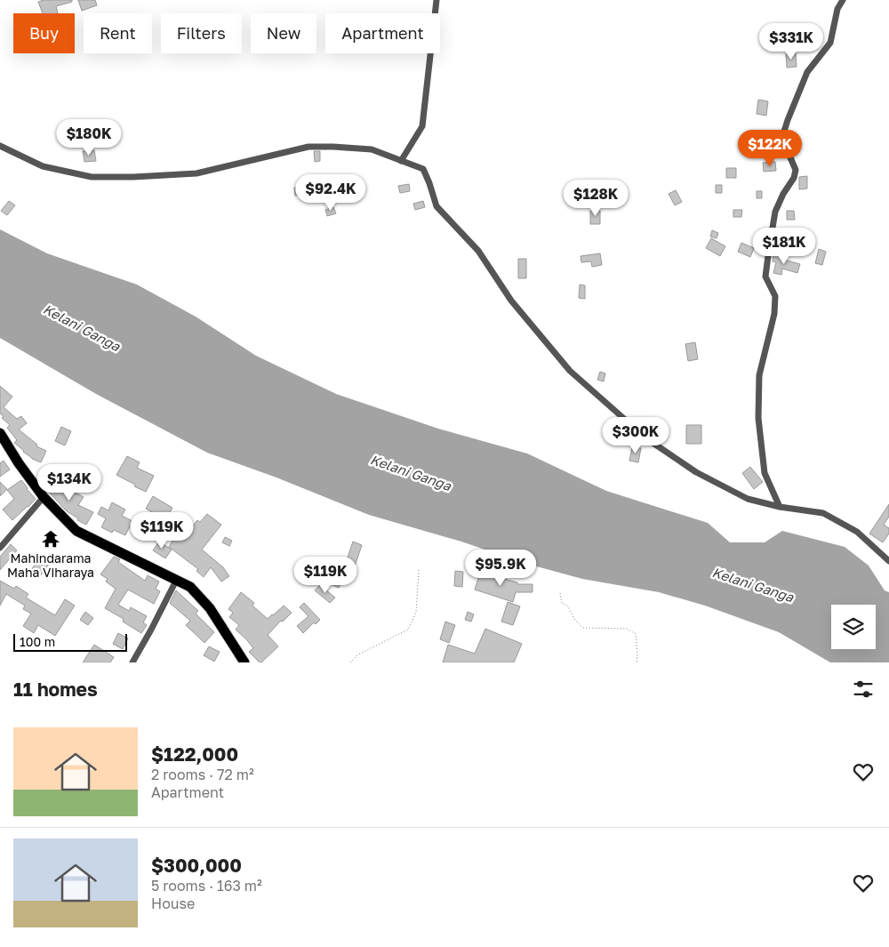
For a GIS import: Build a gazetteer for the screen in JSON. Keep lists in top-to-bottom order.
{
  "water": ["Kelani Ganga"],
  "places": {
    "temple": ["Mahindarama Maha Viharaya"]
  },
  "scale_bar": "100 m",
  "page": {
    "chip": [
      "Buy",
      "Rent",
      "Filters",
      "New",
      "Apartment"
    ],
    "price": [
      "$331K",
      "$180K",
      "$122K",
      "$92.4K",
      "$128K",
      "$181K",
      "$300K",
      "$134K",
      "$119K",
      "$95.9K",
      "$119K"
    ],
    "scale": "100 m",
    "heading": "11 homes",
    "list": [
      {
        "name": "$122,000",
        "note": "2 rooms · 72 m² · Apartment"
      },
      {
        "name": "$300,000",
        "note": "5 rooms · 163 m² · House"
      }
    ]
  }
}
